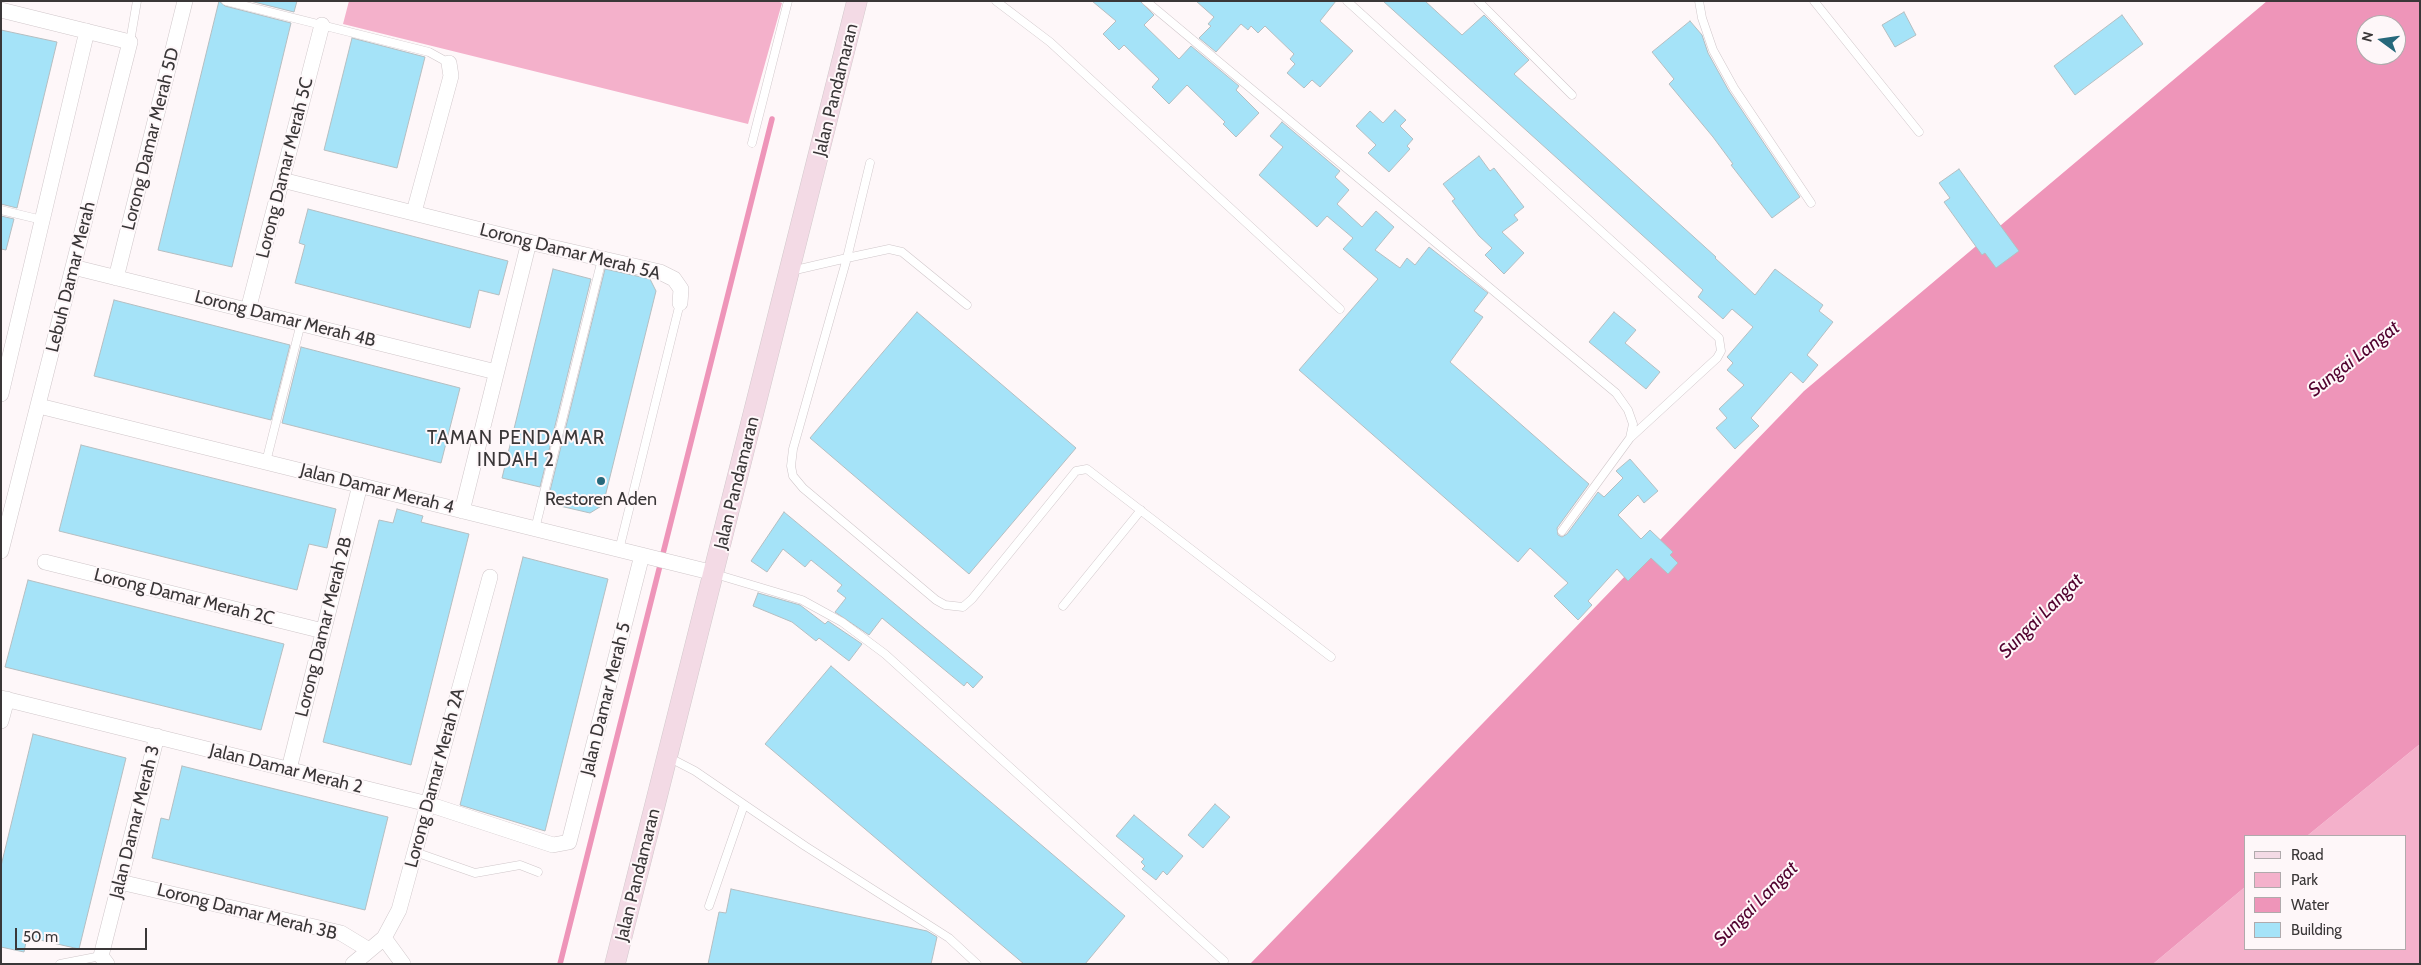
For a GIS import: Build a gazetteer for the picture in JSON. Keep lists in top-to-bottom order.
{
  "streets": {
    "main road": ["Jalan Pandamaran"],
    "street": [
      "Lorong Damar Merah 5D",
      "Lorong Damar Merah 5C",
      "Lorong Damar Merah 5A",
      "Lebuh Damar Merah",
      "Lorong Damar Merah 4B",
      "Jalan Damar Merah 4",
      "Lorong Damar Merah 2C",
      "Lorong Damar Merah 2B",
      "Jalan Damar Merah 5",
      "Jalan Damar Merah 2",
      "Lorong Damar Merah 2A",
      "Jalan Damar Merah 3",
      "Lorong Damar Merah 3B"
    ]
  },
  "crossings": [
    ["Jalan Pandamaran", "Jalan Damar Merah 4"],
    ["Lorong Damar Merah 5D", "Lorong Damar Merah 4B"],
    ["Lorong Damar Merah 5C", "Lorong Damar Merah 5A"],
    ["Lorong Damar Merah 5C", "Lorong Damar Merah 4B"],
    ["Lorong Damar Merah 5A", "Jalan Damar Merah 4"],
    ["Lebuh Damar Merah", "Lorong Damar Merah 4B"],
    ["Lebuh Damar Merah", "Jalan Damar Merah 4"],
    ["Jalan Damar Merah 4", "Lorong Damar Merah 2B"],
    ["Jalan Damar Merah 4", "Jalan Damar Merah 5"],
    ["Lorong Damar Merah 2C", "Lorong Damar Merah 2B"],
    ["Lorong Damar Merah 2B", "Jalan Damar Merah 2"],
    ["Jalan Damar Merah 5", "Jalan Damar Merah 2"],
    ["Jalan Damar Merah 2", "Lorong Damar Merah 2A"],
    ["Jalan Damar Merah 2", "Jalan Damar Merah 3"],
    ["Lorong Damar Merah 2A", "Lorong Damar Merah 3B"],
    ["Jalan Damar Merah 3", "Lorong Damar Merah 3B"]
  ],
  "districts": ["TAMAN PENDAMAR INDAH 2"],
  "water": ["Sungai Langat"],
  "places": ["Restoren Aden"],
  "legend": [
    "Road",
    "Park",
    "Water",
    "Building"
  ],
  "scale_bar": "50 m",
  "north": "left"
}
